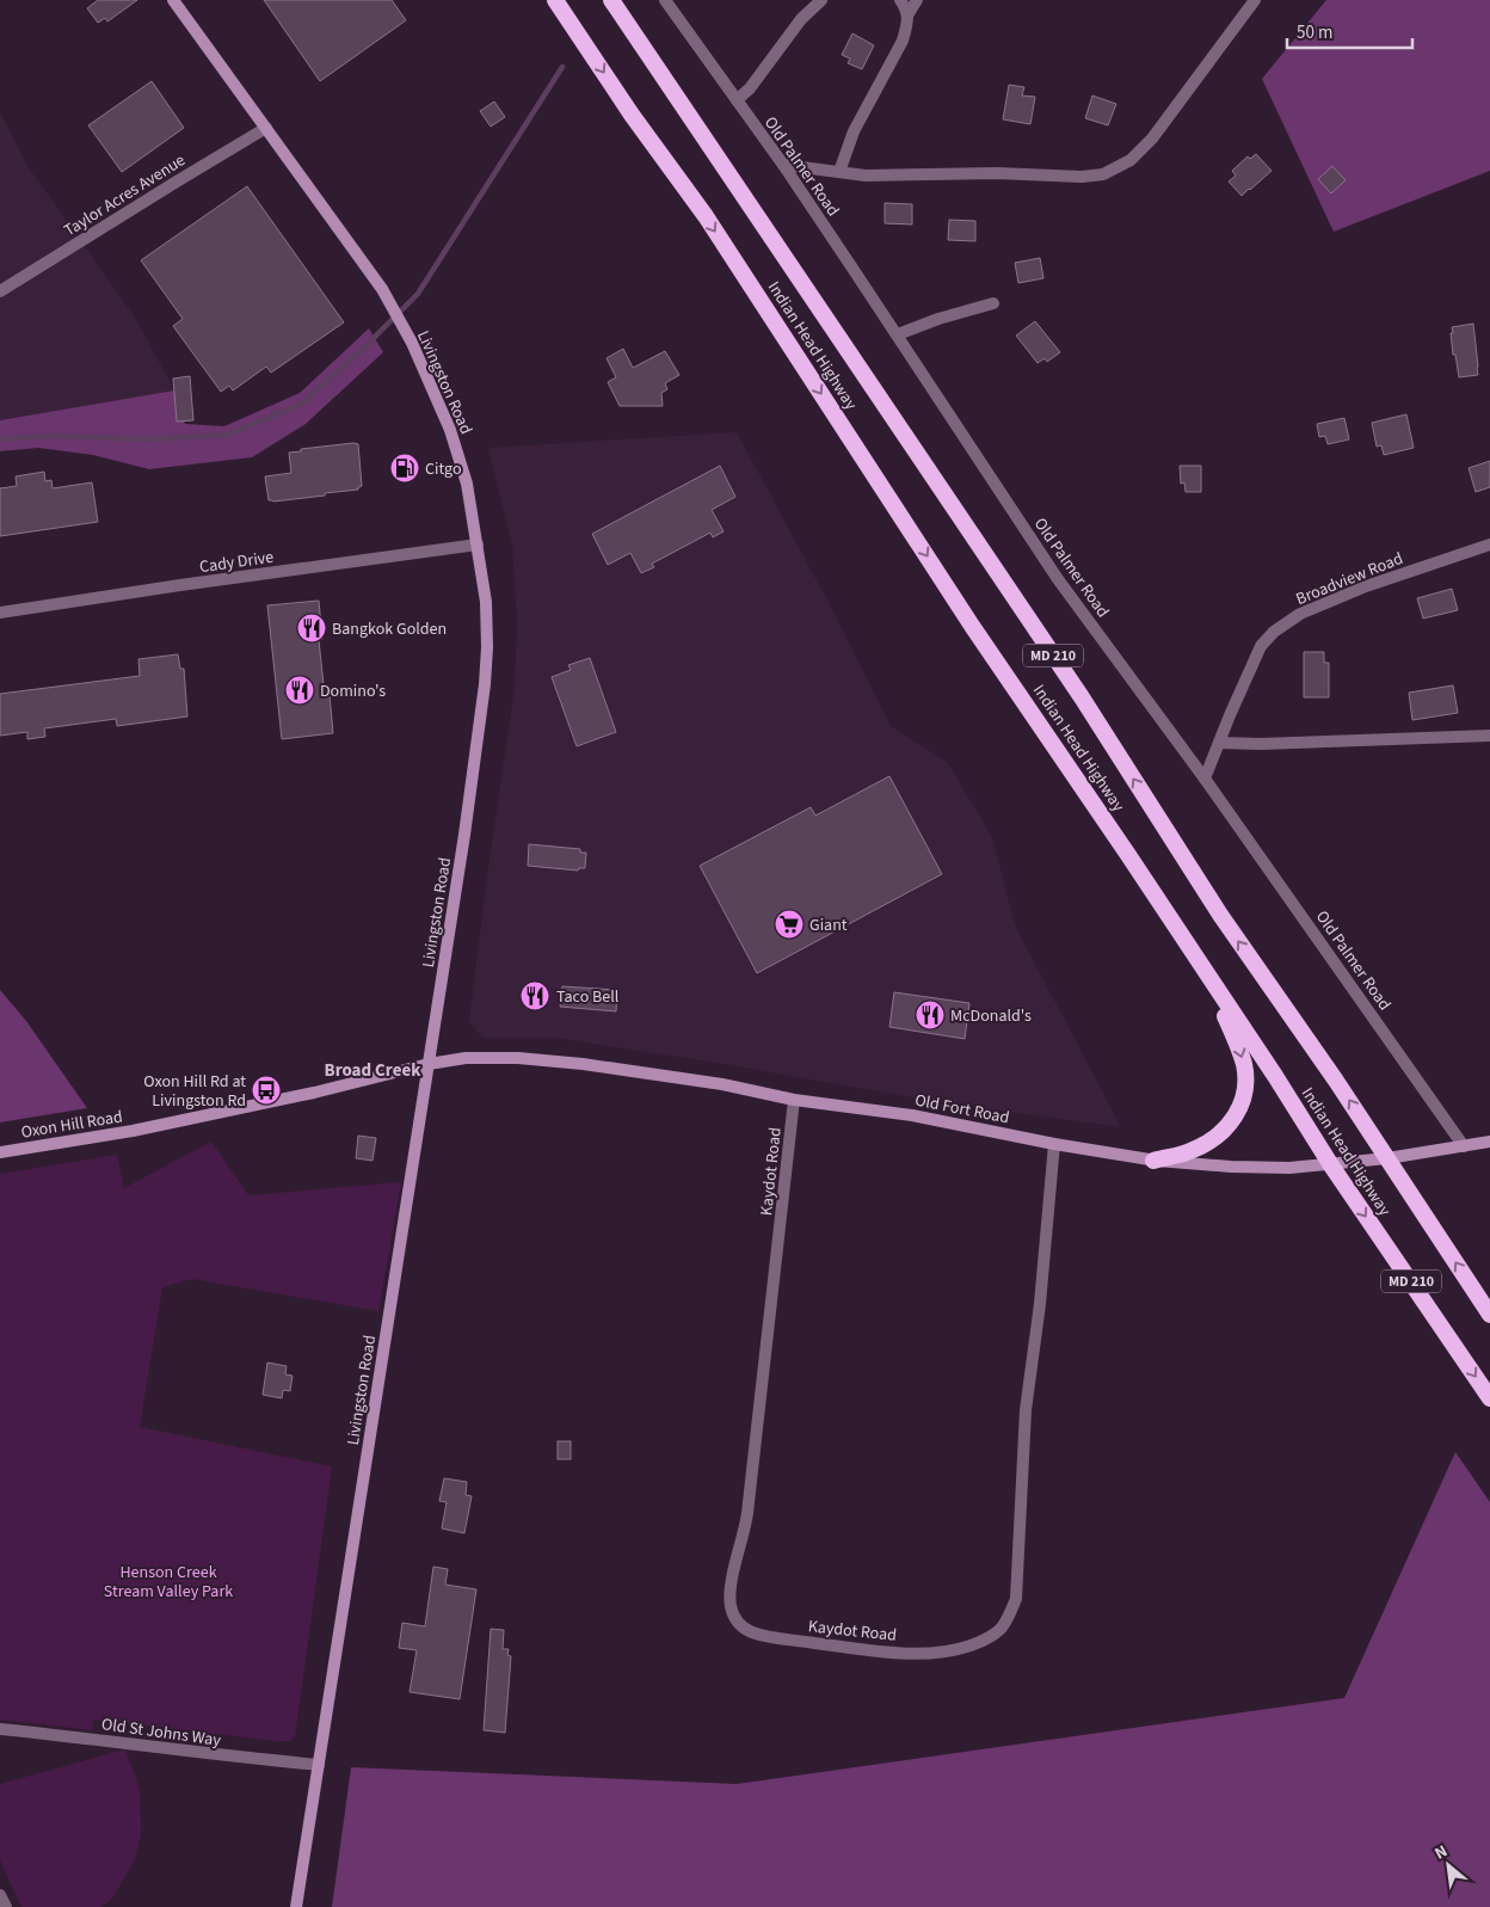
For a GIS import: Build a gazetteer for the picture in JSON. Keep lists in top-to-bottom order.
{
  "streets": {
    "highway": ["Indian Head Highway", "MD 210"],
    "main road": ["Livingston Road", "Old Fort Road", "Oxon Hill Road"],
    "street": [
      "Old Palmer Road",
      "Taylor Acres Avenue",
      "Cady Drive",
      "Broadview Road",
      "Kaydot Road",
      "Old St Johns Way"
    ]
  },
  "crossings": [
    ["Old Palmer Road", "Broadview Road"],
    ["Old Palmer Road", "Old Fort Road"],
    ["Taylor Acres Avenue", "Livingston Road"],
    ["Indian Head Highway", "Old Fort Road"],
    ["Livingston Road", "Cady Drive"],
    ["Livingston Road", "Old Fort Road"],
    ["Livingston Road", "Oxon Hill Road"],
    ["Livingston Road", "Old St Johns Way"],
    ["Old Fort Road", "Oxon Hill Road"],
    ["Old Fort Road", "Kaydot Road"]
  ],
  "districts": ["Broad Creek"],
  "parks": ["Henson Creek Stream Valley Park"],
  "places": {
    "fuel station": ["Citgo"],
    "restaurant": [
      "Bangkok Golden",
      "Domino's",
      "Taco Bell",
      "McDonald's"
    ],
    "supermarket": ["Giant"],
    "bus stop": ["Oxon Hill Rd at Livingston Rd"]
  },
  "scale_bar": "50 m",
  "north": "top left"
}
